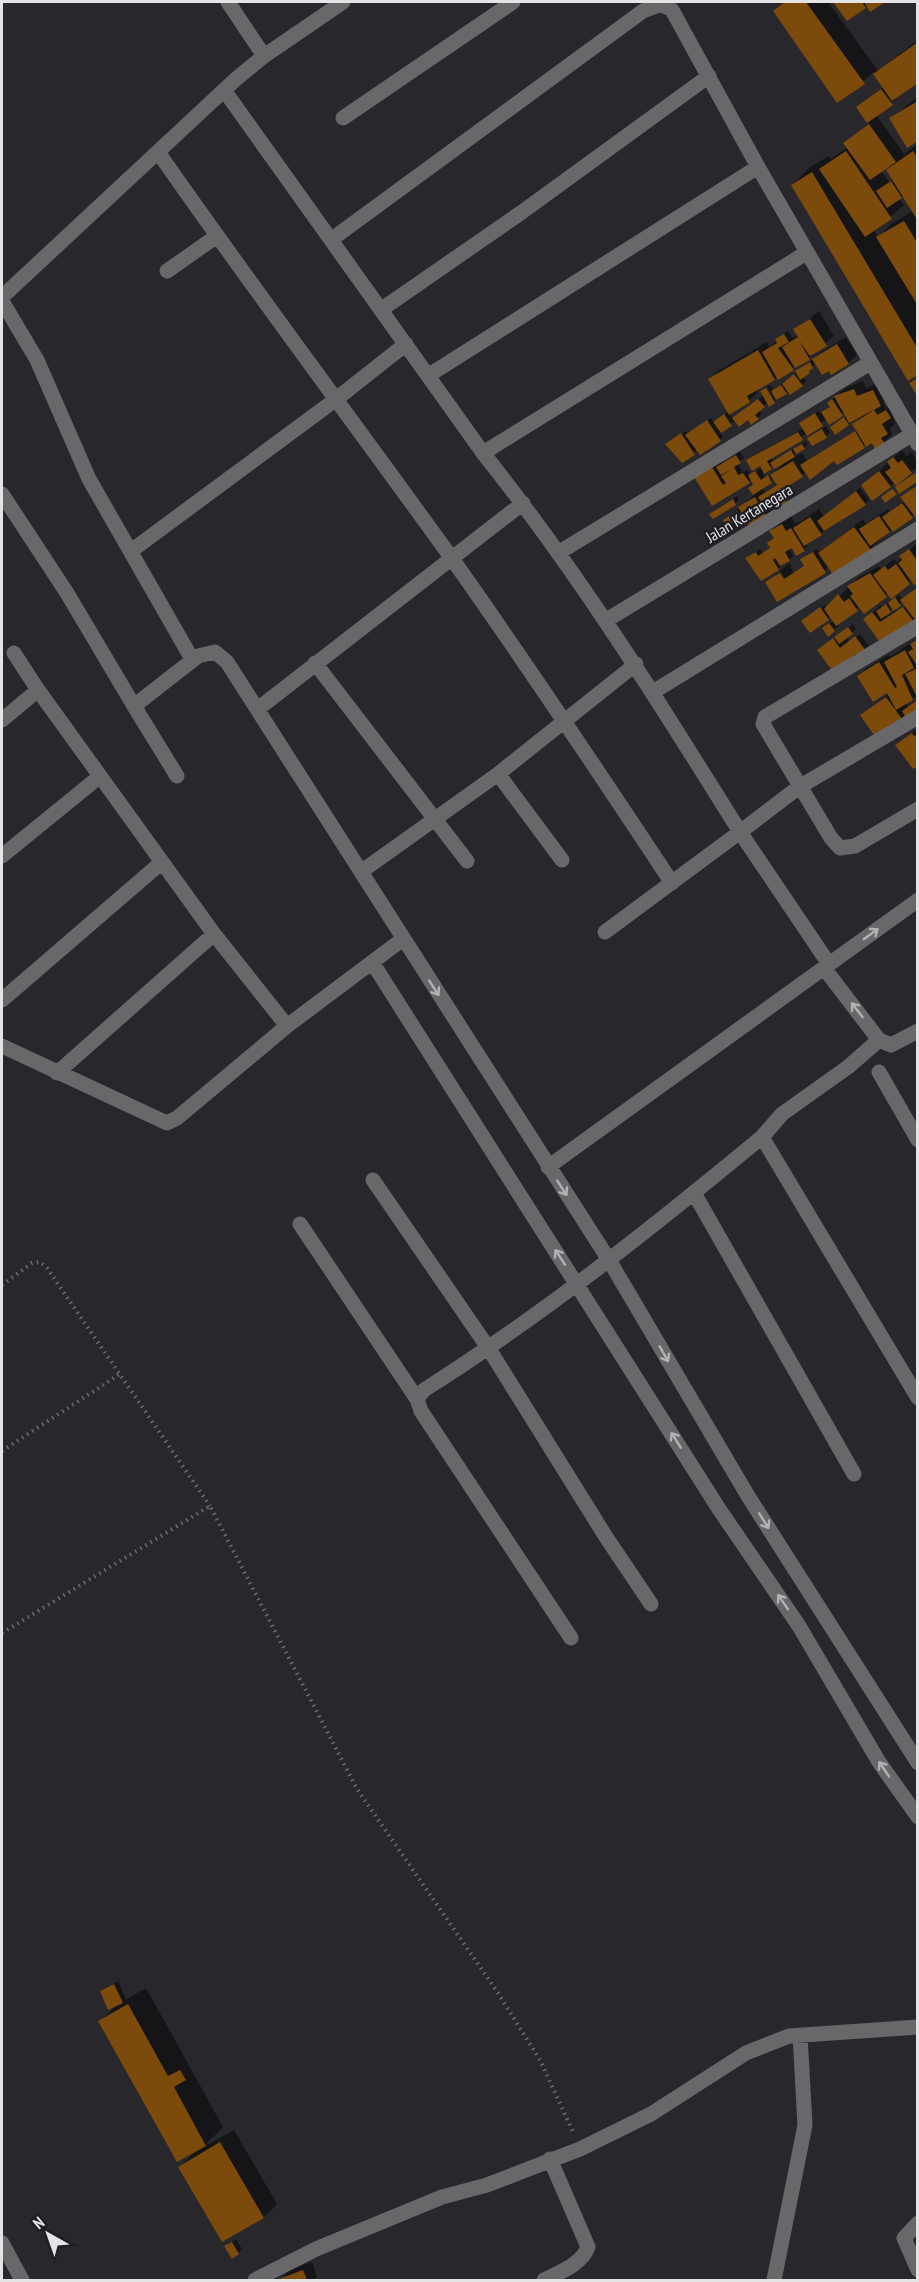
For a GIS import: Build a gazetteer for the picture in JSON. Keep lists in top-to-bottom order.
{
  "streets": {
    "street": ["Jalan Kertanegara"]
  },
  "north": "top left"
}
